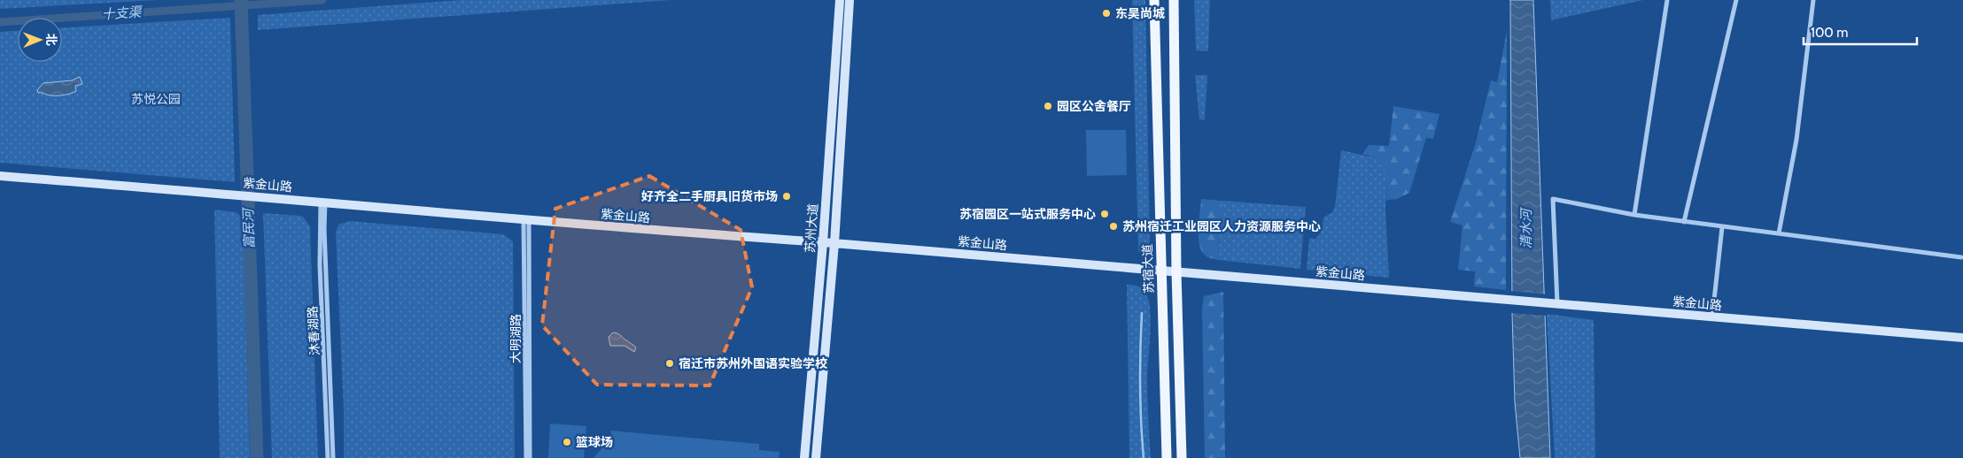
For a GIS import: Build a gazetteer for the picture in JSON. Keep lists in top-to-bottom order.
{
  "streets": {
    "main road": ["苏宿大道"],
    "street": [
      "紫金山路",
      "苏州大道",
      "沐春湖路",
      "大明湖路"
    ]
  },
  "crossings": [
    ["紫金山路", "苏州大道"],
    ["紫金山路", "苏宿大道"],
    ["紫金山路", "沐春湖路"],
    ["紫金山路", "大明湖路"]
  ],
  "water": ["十支渠", "富民河", "清水河"],
  "parks": ["苏悦公园"],
  "places": [
    "东吴尚城",
    "园区公舍餐厅",
    "好齐全二手厨具旧货市场",
    "苏宿园区一站式服务中心",
    "苏州宿迁工业园区人力资源服务中心",
    "宿迁市苏州外国语实验学校",
    "篮球场"
  ],
  "scale_bar": "100 m",
  "north": "right"
}
